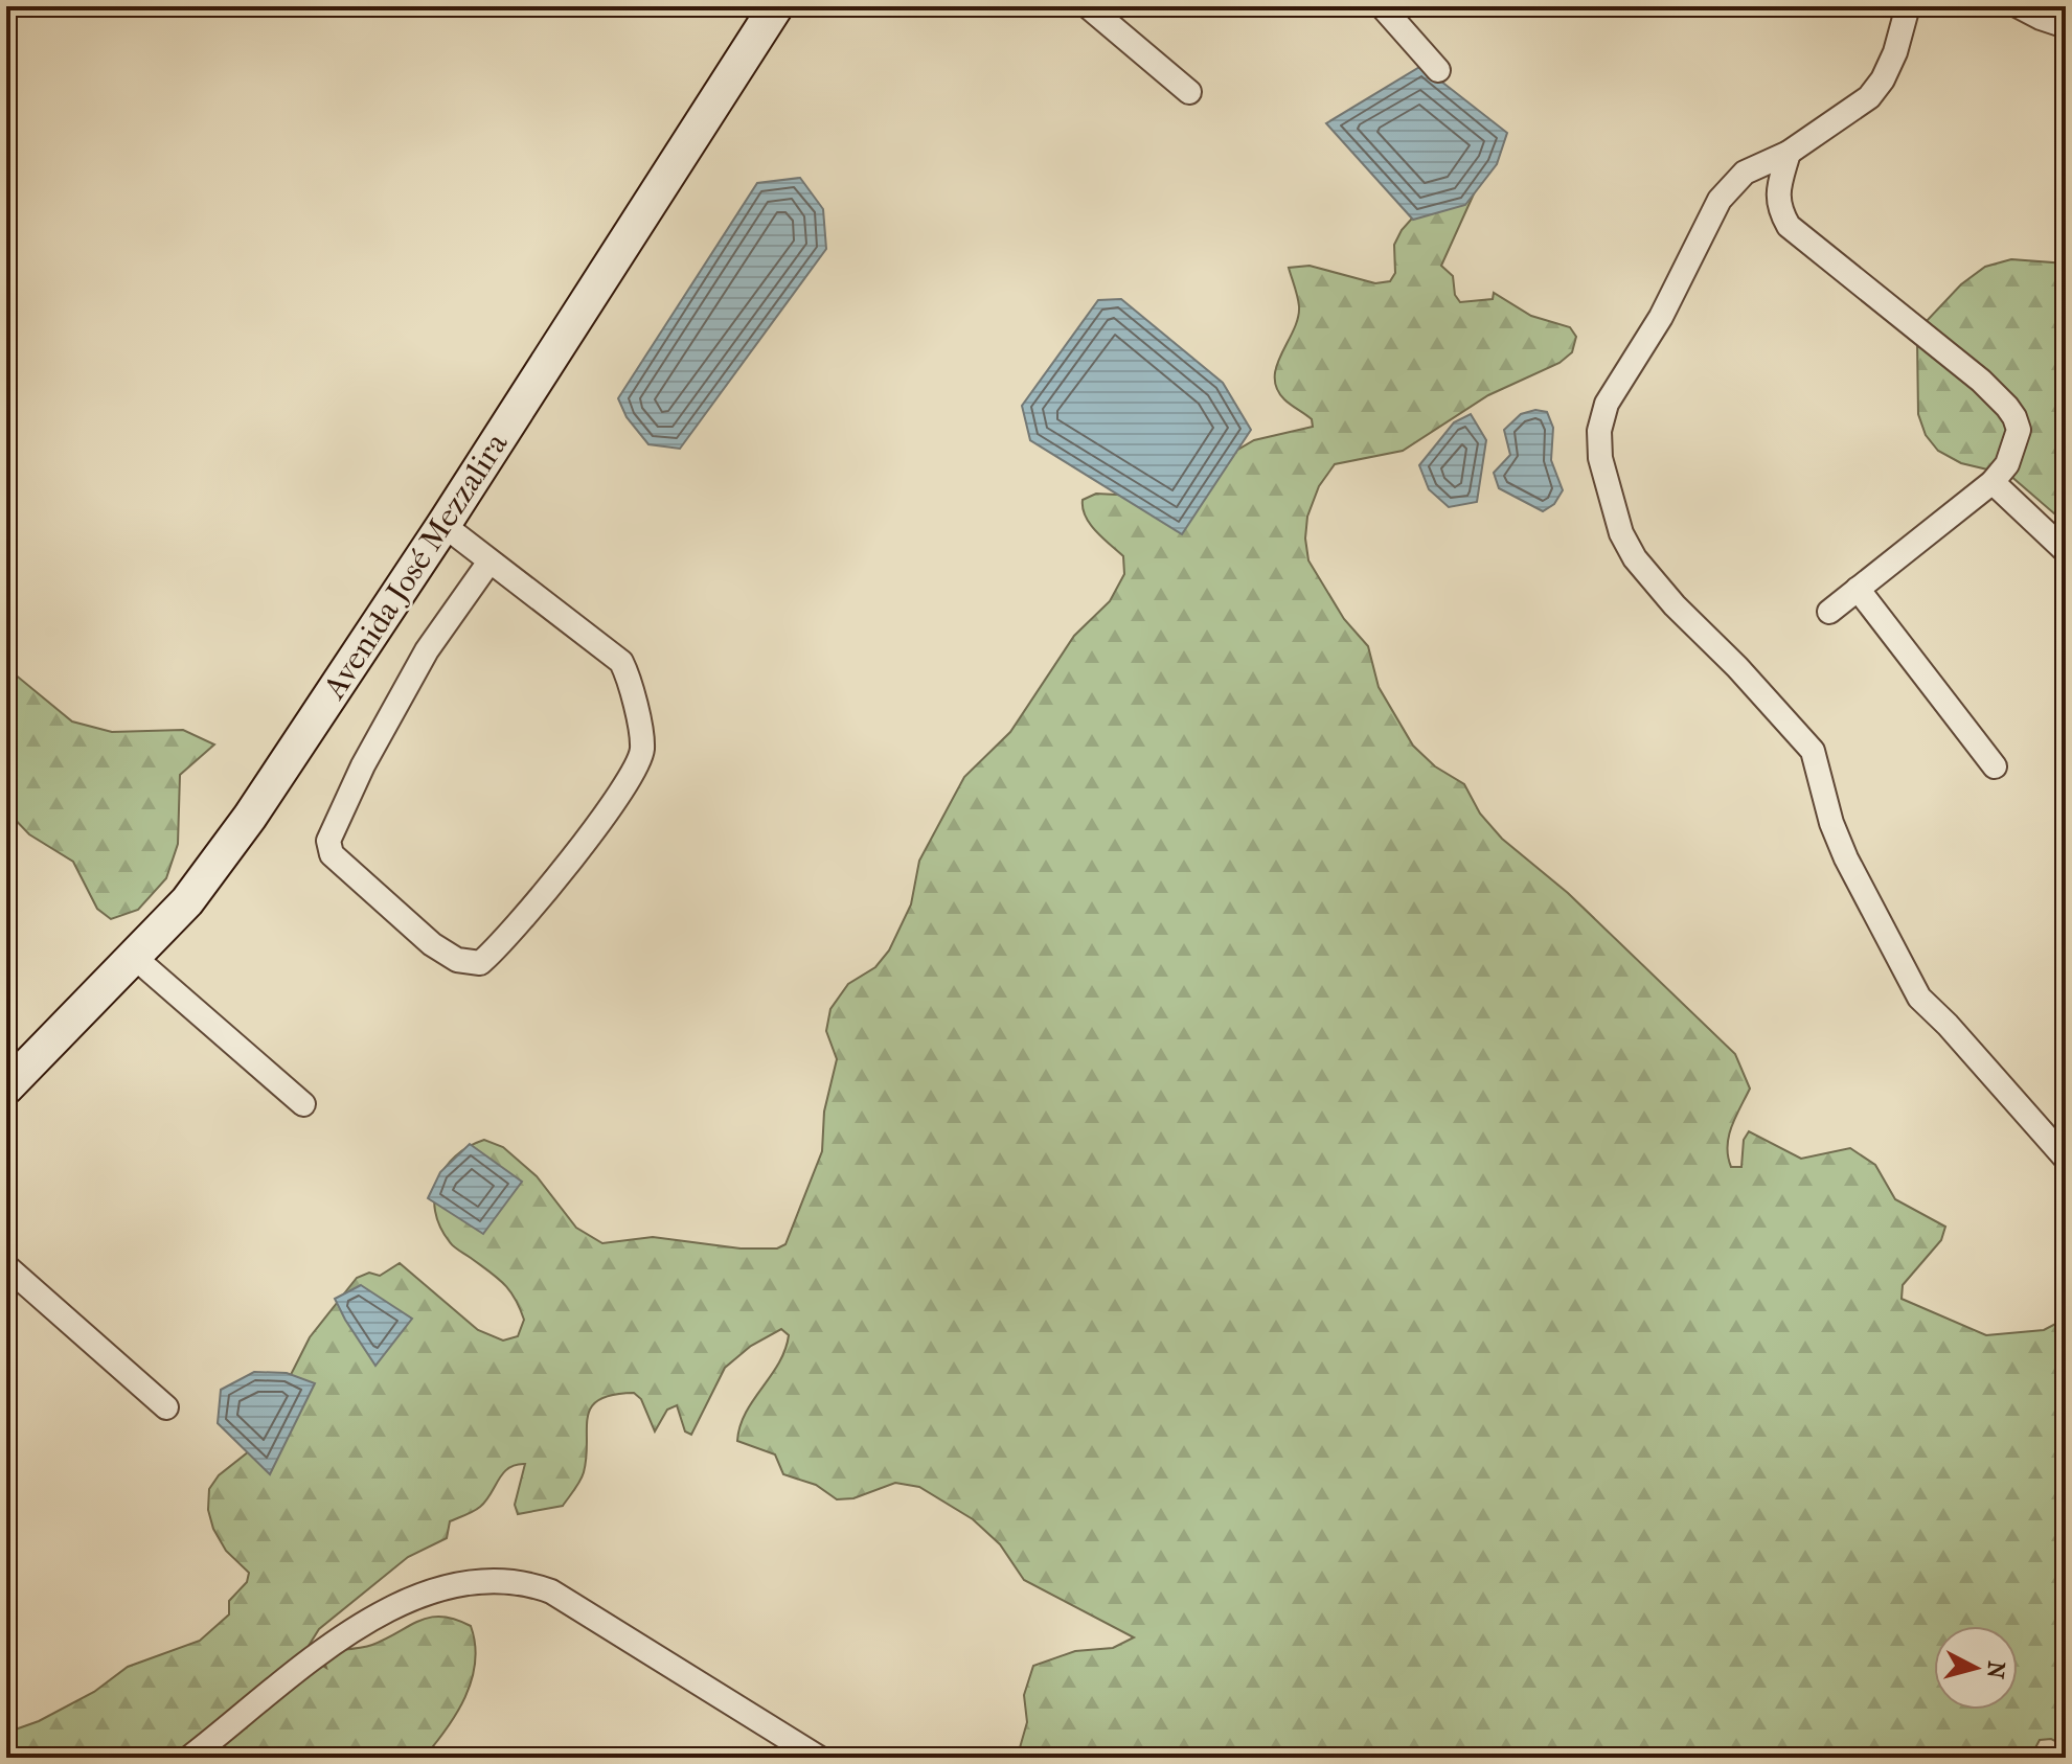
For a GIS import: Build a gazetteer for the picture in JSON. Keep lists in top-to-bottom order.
{
  "streets": {
    "main road": ["Avenida José Mezzalira"]
  },
  "north": "right"
}
